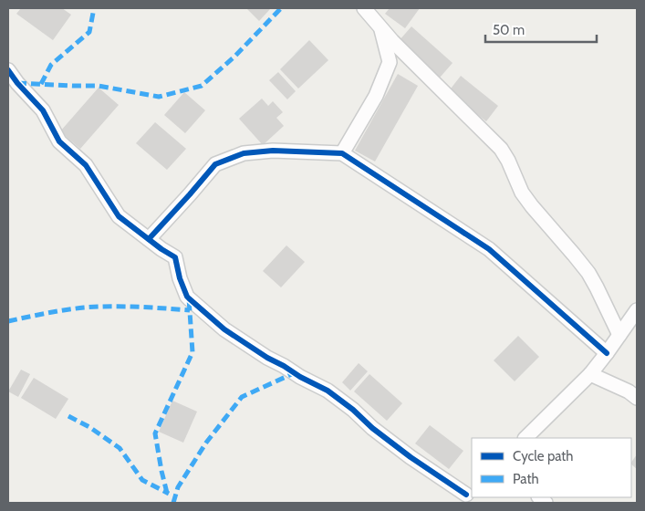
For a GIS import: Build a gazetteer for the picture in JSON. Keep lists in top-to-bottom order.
{
  "legend": ["Cycle path", "Path"],
  "scale_bar": "50 m"
}
